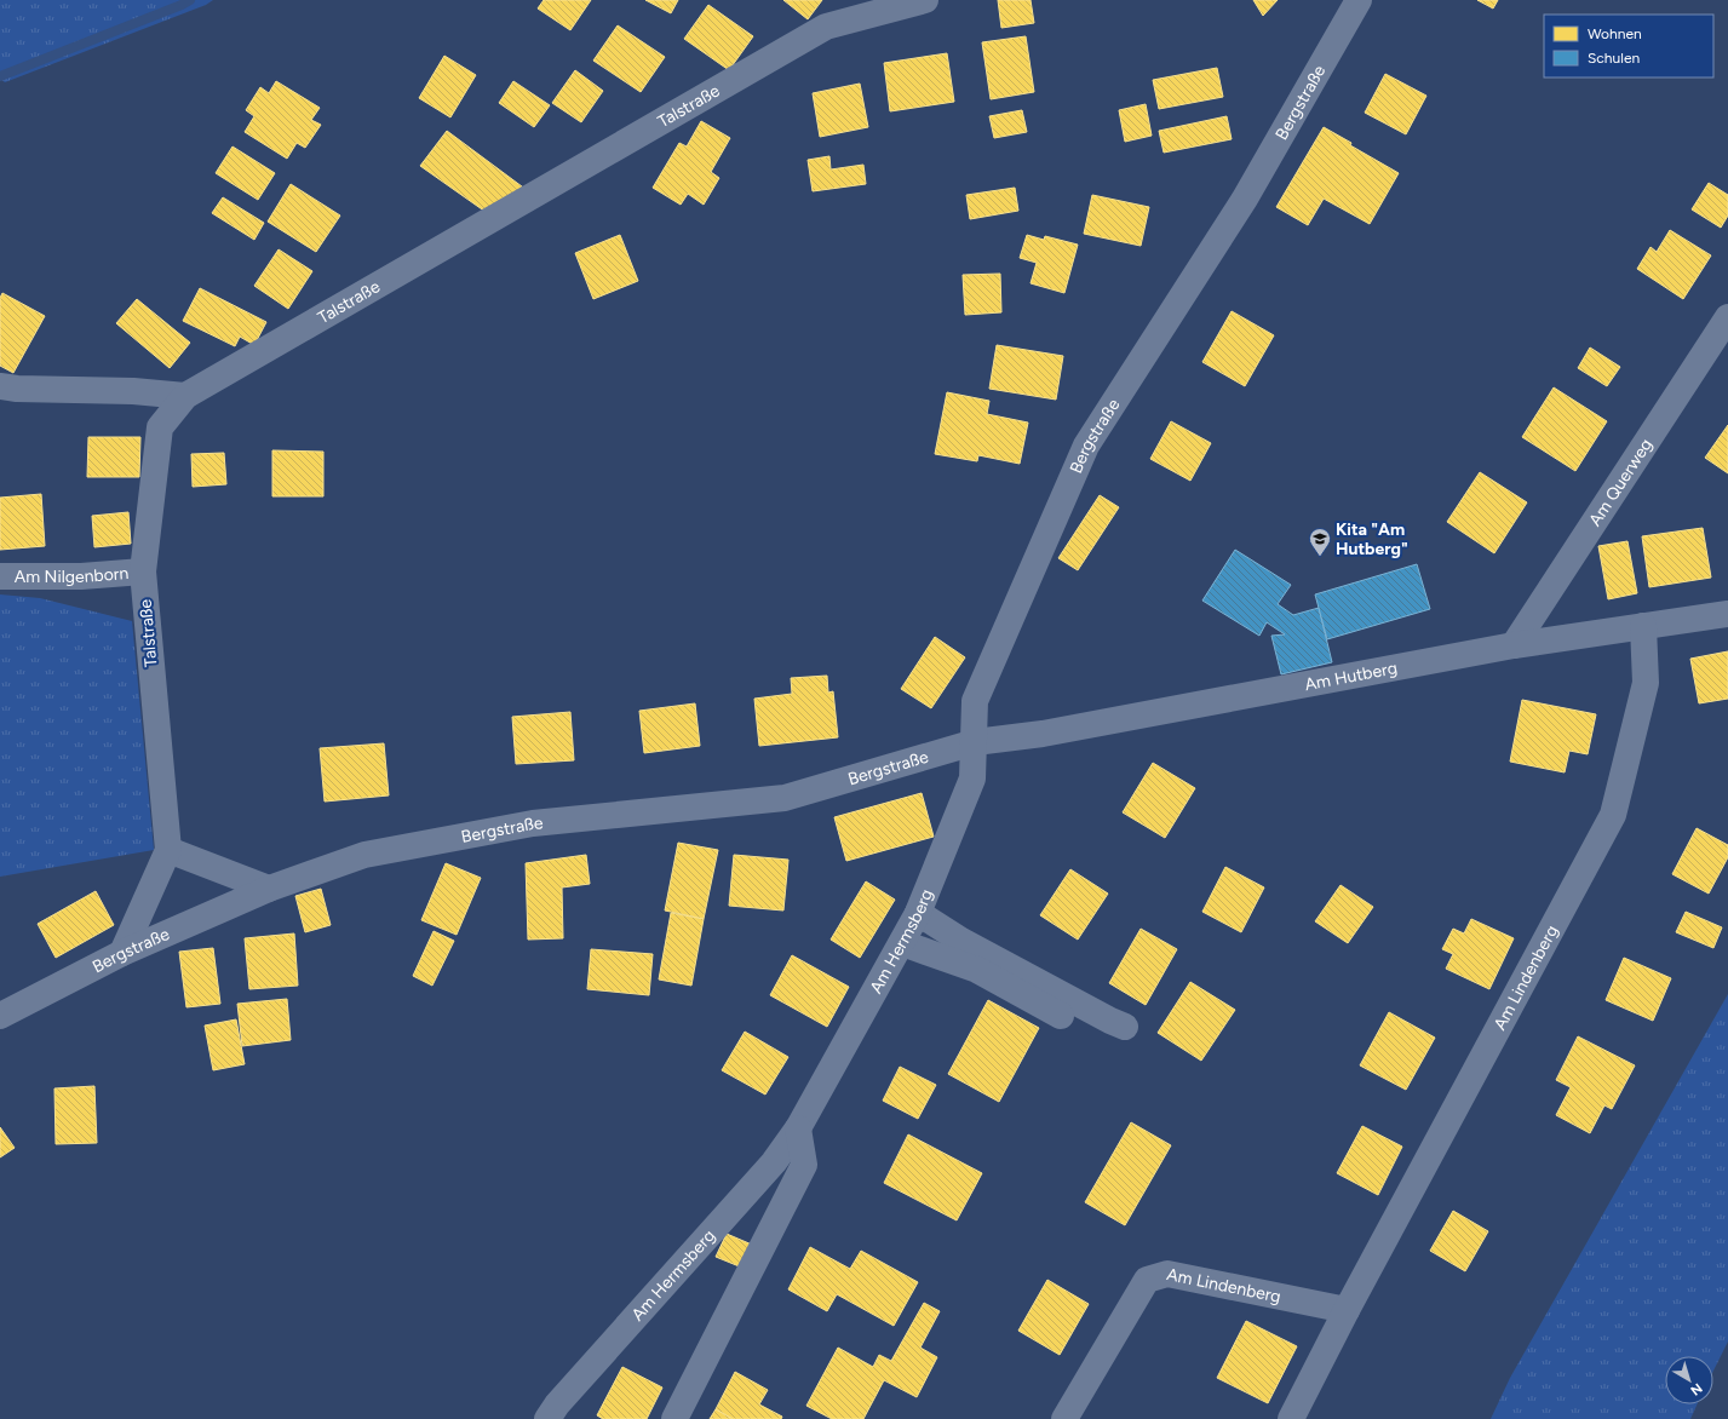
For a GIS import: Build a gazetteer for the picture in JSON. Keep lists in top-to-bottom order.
{
  "streets": {
    "street": [
      "Bergstraße",
      "Talstraße",
      "Am Querweg",
      "Am Nilgenborn",
      "Am Hutberg",
      "Am Hermsberg",
      "Am Lindenberg"
    ]
  },
  "crossings": [
    ["Bergstraße", "Talstraße"],
    ["Bergstraße", "Am Hutberg"],
    ["Bergstraße", "Am Hermsberg"],
    ["Talstraße", "Am Nilgenborn"],
    ["Am Querweg", "Am Hutberg"],
    ["Am Hutberg", "Am Hermsberg"],
    ["Am Hutberg", "Am Lindenberg"]
  ],
  "places": {
    "school or university": ["Kita \"Am Hutberg\""]
  },
  "legend": ["Wohnen", "Schulen"],
  "north": "bottom right"
}
